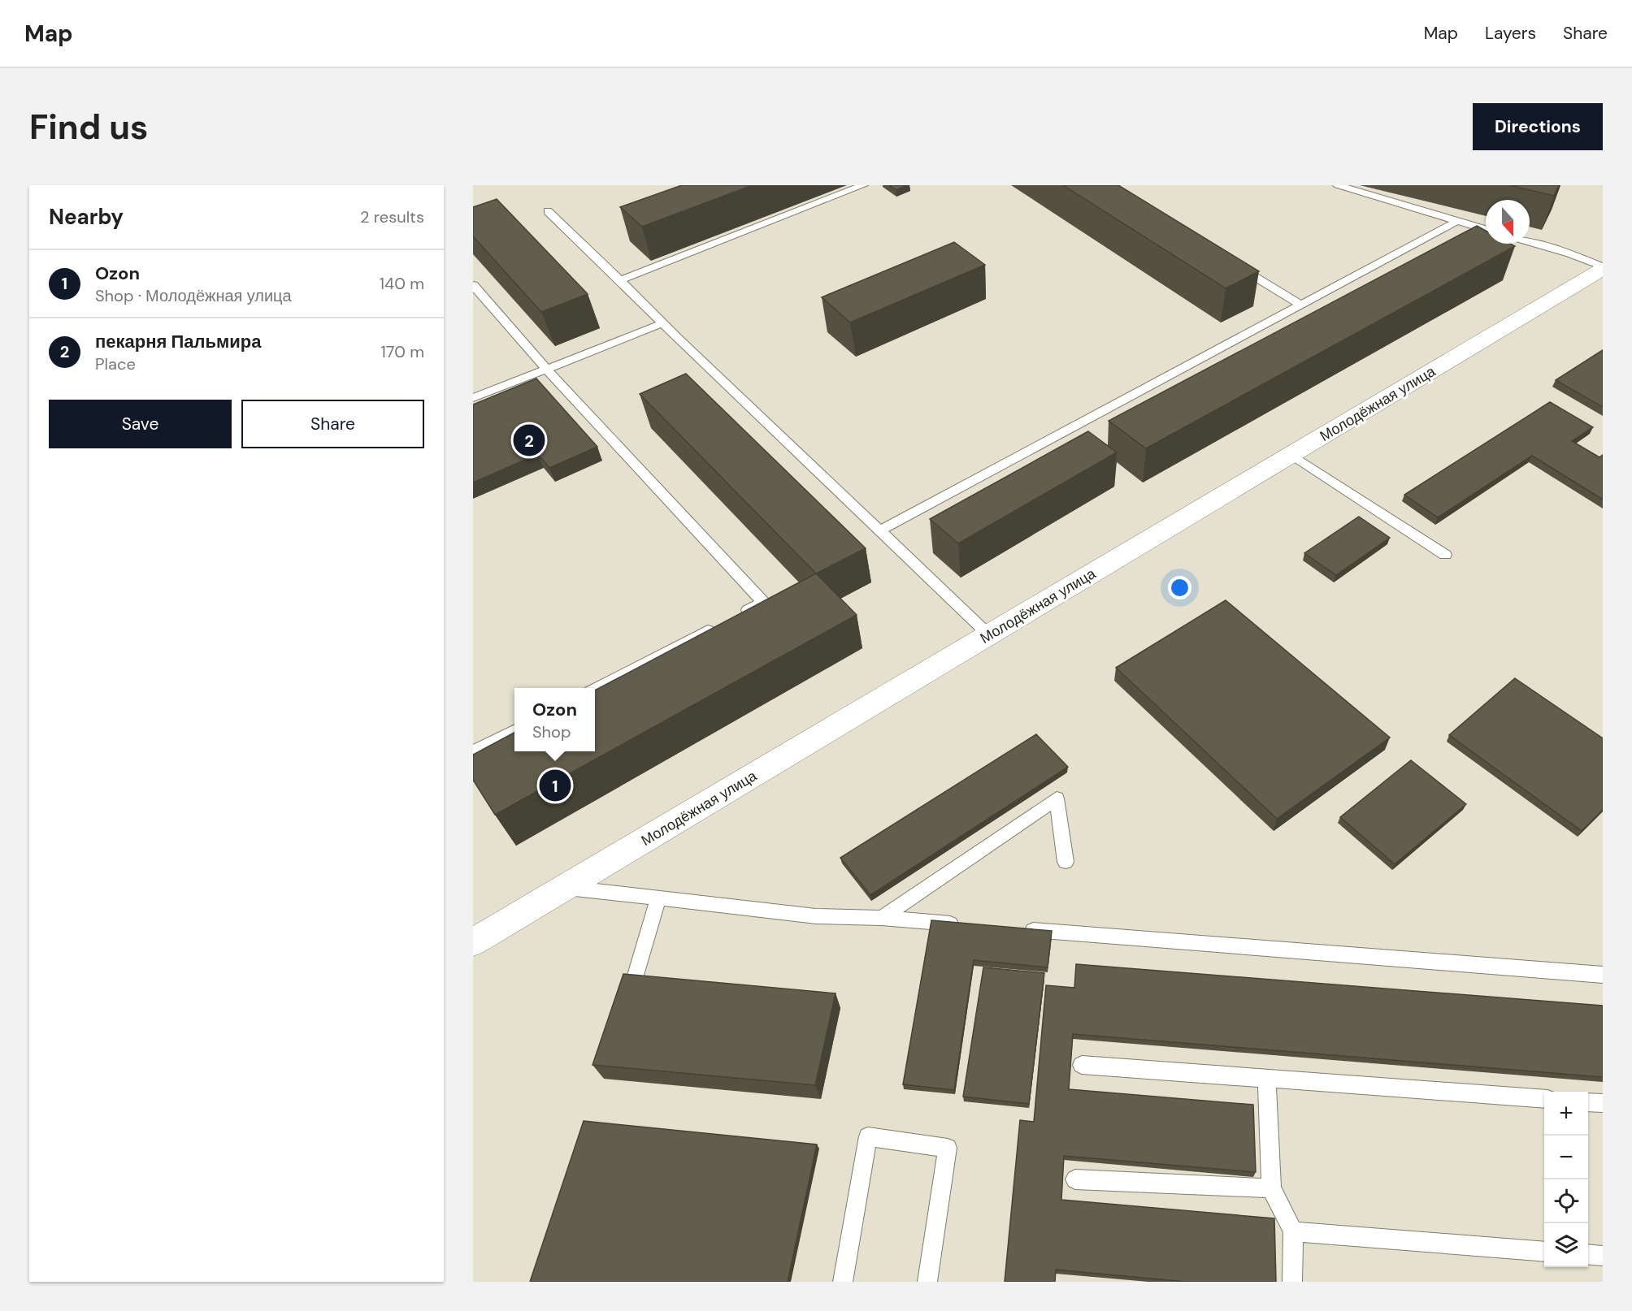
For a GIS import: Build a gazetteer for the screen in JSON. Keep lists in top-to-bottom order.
{
  "streets": {
    "street": ["Молодёжная улица"]
  },
  "north": "bottom",
  "page": {
    "header": "Map",
    "nav": ["Map", "Layers", "Share"],
    "buttons": [
      "Directions",
      ["Save", "Share"]
    ],
    "title": "Find us",
    "heading": ["Nearby", "2 results"],
    "list": [
      {
        "mark": "1",
        "name": "Ozon",
        "note": "Shop · Молодёжная улица",
        "value": "140 m"
      },
      {
        "mark": "2",
        "name": "пекарня Пальмира",
        "note": "Place",
        "value": "170 m"
      }
    ],
    "pins": ["2", "1"],
    "popup": ["Ozon", "Shop"],
    "map_buttons": ["+", "−"]
  }
}
